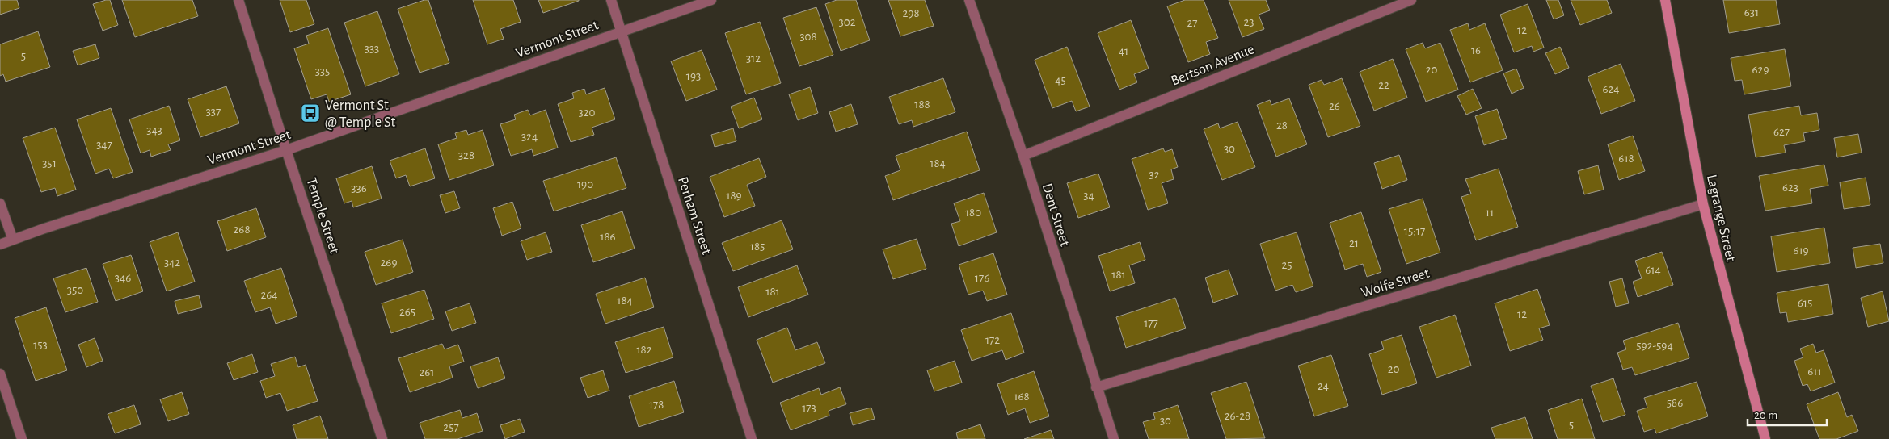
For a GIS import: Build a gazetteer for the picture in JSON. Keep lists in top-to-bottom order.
{
  "streets": {
    "main road": ["Lagrange Street"],
    "street": [
      "Vermont Street",
      "Bertson Avenue",
      "Dent Street",
      "Temple Street",
      "Perham Street",
      "Wolfe Street"
    ]
  },
  "crossings": [
    ["Vermont Street", "Temple Street"],
    ["Vermont Street", "Perham Street"],
    ["Bertson Avenue", "Dent Street"],
    ["Dent Street", "Wolfe Street"],
    ["Lagrange Street", "Wolfe Street"]
  ],
  "places": {
    "bus stop": ["Vermont St @ Temple St"]
  },
  "house_numbers": [
    "631",
    "298",
    "302",
    "23",
    "27",
    "12",
    "308",
    "333",
    "16",
    "41",
    "5",
    "312",
    "20",
    "629",
    "335",
    "193",
    "45",
    "22",
    "624",
    "188",
    "26",
    "337",
    "320",
    "28",
    "343",
    "627",
    "324",
    "347",
    "30",
    "328",
    "618",
    "351",
    "184",
    "32",
    "190",
    "623",
    "336",
    "189",
    "34",
    "180",
    "11",
    "268",
    "15;17",
    "186",
    "21",
    "185",
    "619",
    "342",
    "269",
    "25",
    "614",
    "181",
    "346",
    "176",
    "350",
    "181",
    "264",
    "184",
    "615",
    "265",
    "12",
    "177",
    "172",
    "153",
    "592-594",
    "182",
    "20",
    "611",
    "261",
    "24",
    "168",
    "586",
    "178",
    "173",
    "26-28",
    "30",
    "5",
    "257"
  ],
  "scale_bar": "20 m"
}
